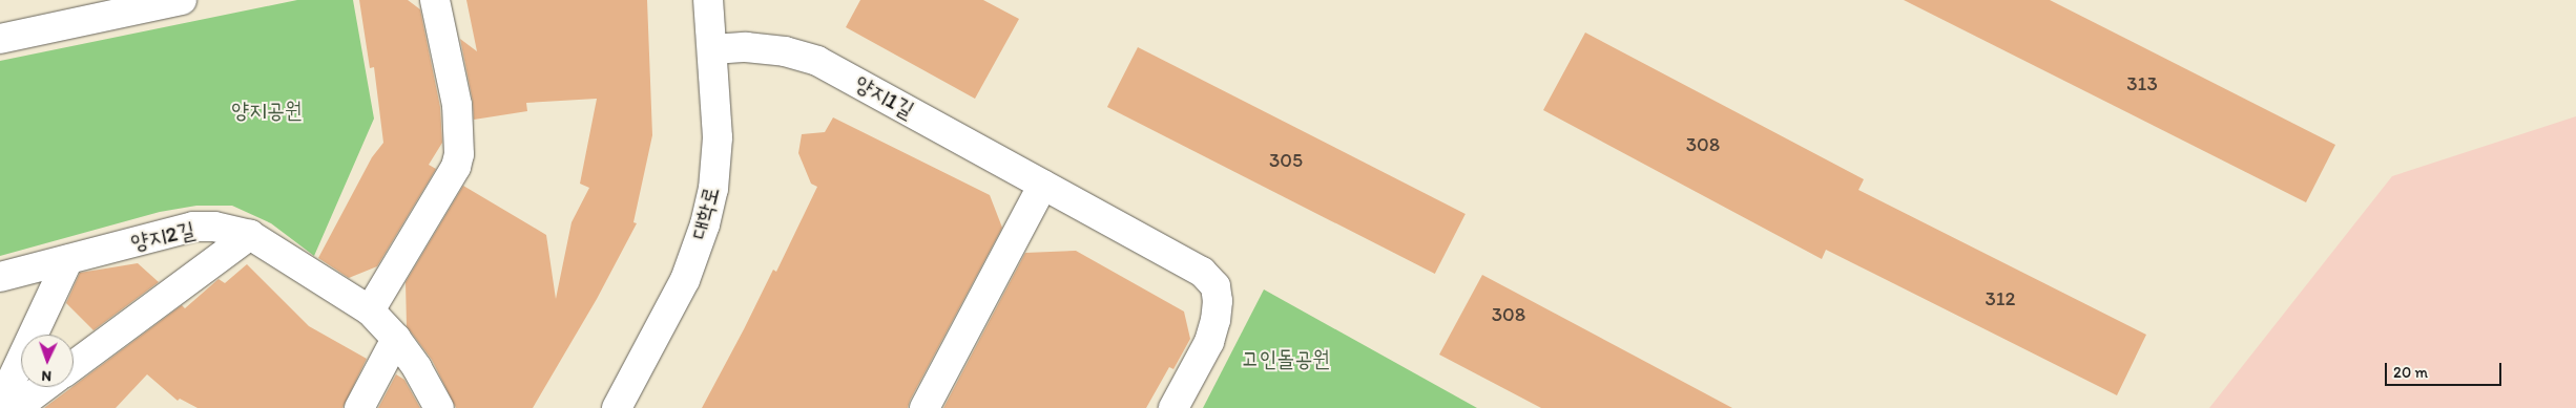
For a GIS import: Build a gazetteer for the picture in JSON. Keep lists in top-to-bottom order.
{
  "streets": {
    "street": ["양지1길", "대학로", "양지2길"]
  },
  "crossings": [
    ["양지1길", "대학로"]
  ],
  "parks": ["양지공원", "고인돌공원"],
  "house_numbers": [
    "313",
    "308",
    "305",
    "312",
    "308"
  ],
  "scale_bar": "20 m",
  "north": "bottom"
}
